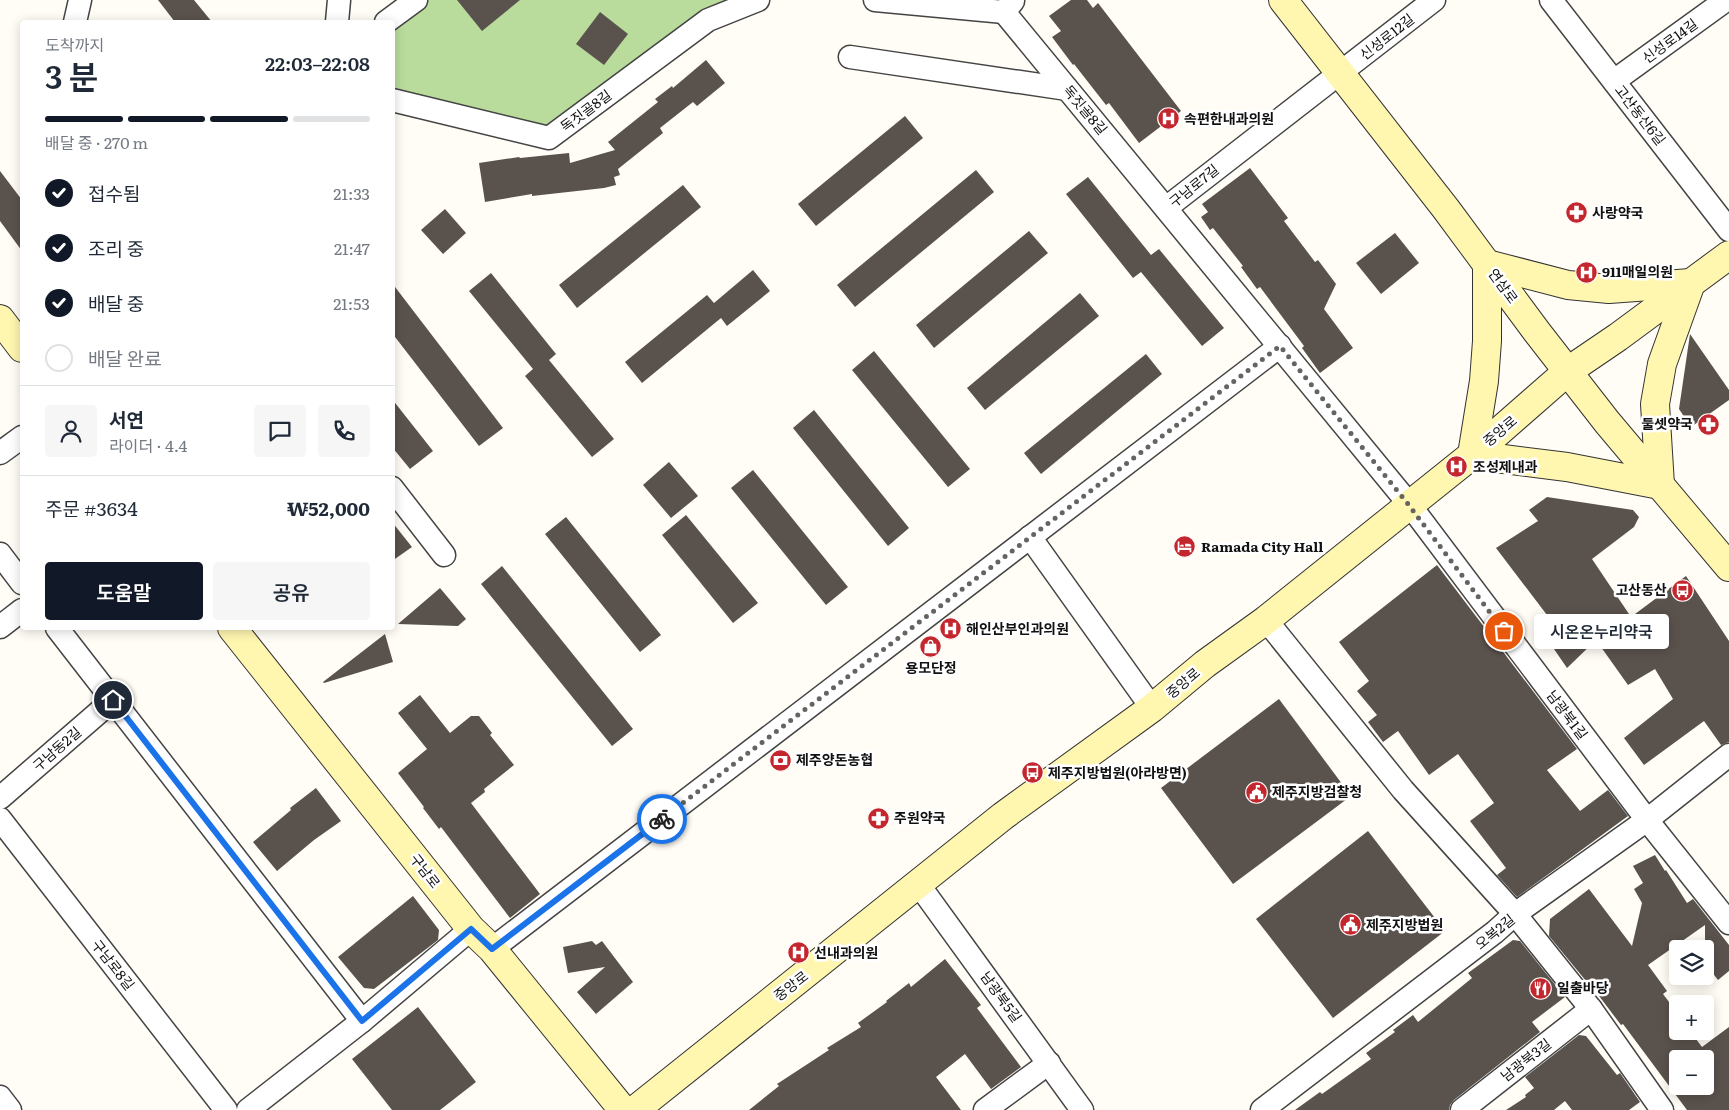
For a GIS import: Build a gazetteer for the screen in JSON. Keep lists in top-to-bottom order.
{
  "streets": {
    "main road": ["연삼로", "중앙로", "구남로"],
    "street": [
      "신성로12길",
      "신성로14길",
      "독짓골8길",
      "고산동산6길",
      "구남로7길",
      "남광북1길",
      "구남동2길",
      "오복2길",
      "구남로8길",
      "남광북5길",
      "남광북3길"
    ]
  },
  "crossings": [
    ["신성로12길", "구남로7길"],
    ["신성로12길", "연삼로"],
    ["신성로14길", "고산동산6길"],
    ["독짓골8길", "구남로7길"],
    ["구남로7길", "연삼로"],
    ["구남로7길", "중앙로"],
    ["구남로7길", "남광북1길"],
    ["연삼로", "중앙로"],
    ["중앙로", "남광북1길"],
    ["중앙로", "남광북5길"],
    ["남광북1길", "오복2길"]
  ],
  "places": {
    "hospital": [
      "속편한내과의원",
      "911매일의원",
      "조성제내과",
      "해인산부인과의원",
      "선내과의원"
    ],
    "pharmacy": ["사랑약국", "둘셋약국", "주원약국"],
    "hotel": ["Ramada City Hall"],
    "bus stop": ["고산동산", "제주지방법원(아라방면)"],
    "other": ["시온온누리약국"],
    "shop": ["용모단정"],
    "bank": ["제주양돈농협"],
    "public building": ["제주지방검찰청", "제주지방법원"],
    "restaurant": ["일출바당"]
  },
  "page": {
    "heading": ["3 분", "도착까지", "22:03–22:08"],
    "panel": [
      "서연",
      "라이더 · 4.4",
      "주문 #3634",
      "₩52,000"
    ],
    "bar": "배달 중 · 270 m",
    "list": [
      ["접수됨", "21:33"],
      ["조리 중", "21:47"],
      ["배달 중", "21:53"],
      "배달 완료"
    ],
    "buttons": ["도움말", "공유"],
    "bubble": "시온온누리약국",
    "map_buttons": ["+", "−"]
  }
}
